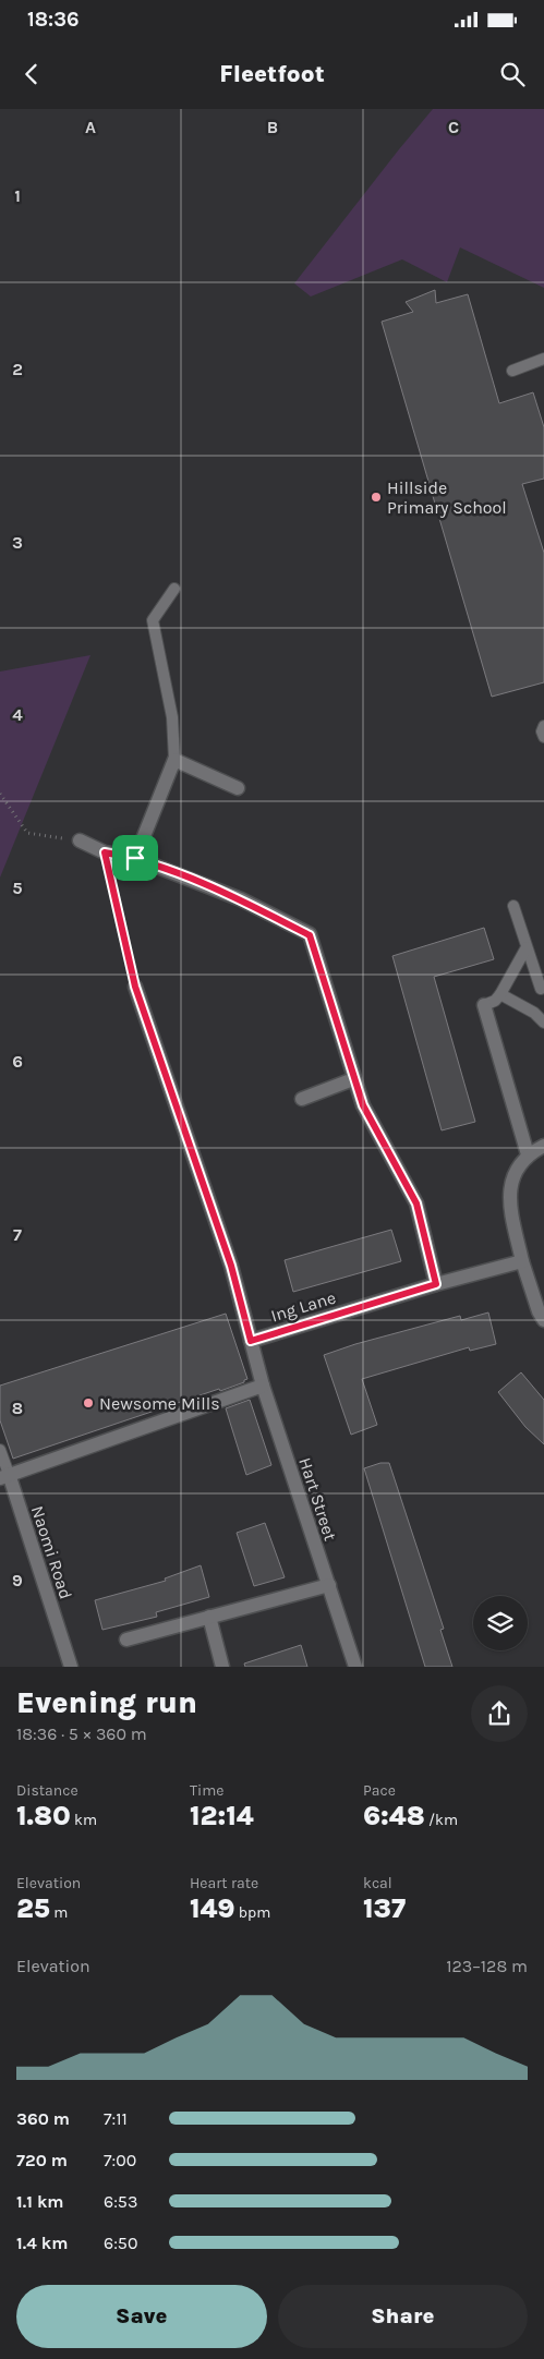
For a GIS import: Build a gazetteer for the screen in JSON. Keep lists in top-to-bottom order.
{
  "streets": {
    "street": ["Ing Lane", "Hart Street", "Naomi Road"]
  },
  "crossings": [
    ["Ing Lane", "Hart Street"]
  ],
  "places": ["Hillside Primary School", "Newsome Mills"],
  "page": {
    "status": "18:36",
    "header": "Fleetfoot",
    "heading": ["Evening run", "18:36 · 5 × 360 m"],
    "stats": [
      ["Distance", "1.80 km"],
      ["Time", "12:14"],
      ["Pace", "6:48 /km"],
      ["Elevation", "25 m"],
      ["Heart rate", "149 bpm"],
      ["kcal", "137"]
    ],
    "chart": ["Elevation", "123–128 m"],
    "list": [
      {
        "name": "360 m",
        "note": "7:11"
      },
      {
        "name": "720 m",
        "note": "7:00"
      },
      {
        "name": "1.1 km",
        "note": "6:53"
      },
      {
        "name": "1.4 km",
        "note": "6:50"
      }
    ],
    "buttons": ["Save", "Share"]
  },
  "grid": {
    "columns": ["A", "B", "C"],
    "rows": [
      "1",
      "2",
      "3",
      "4",
      "5",
      "6",
      "7",
      "8",
      "9"
    ]
  }
}
